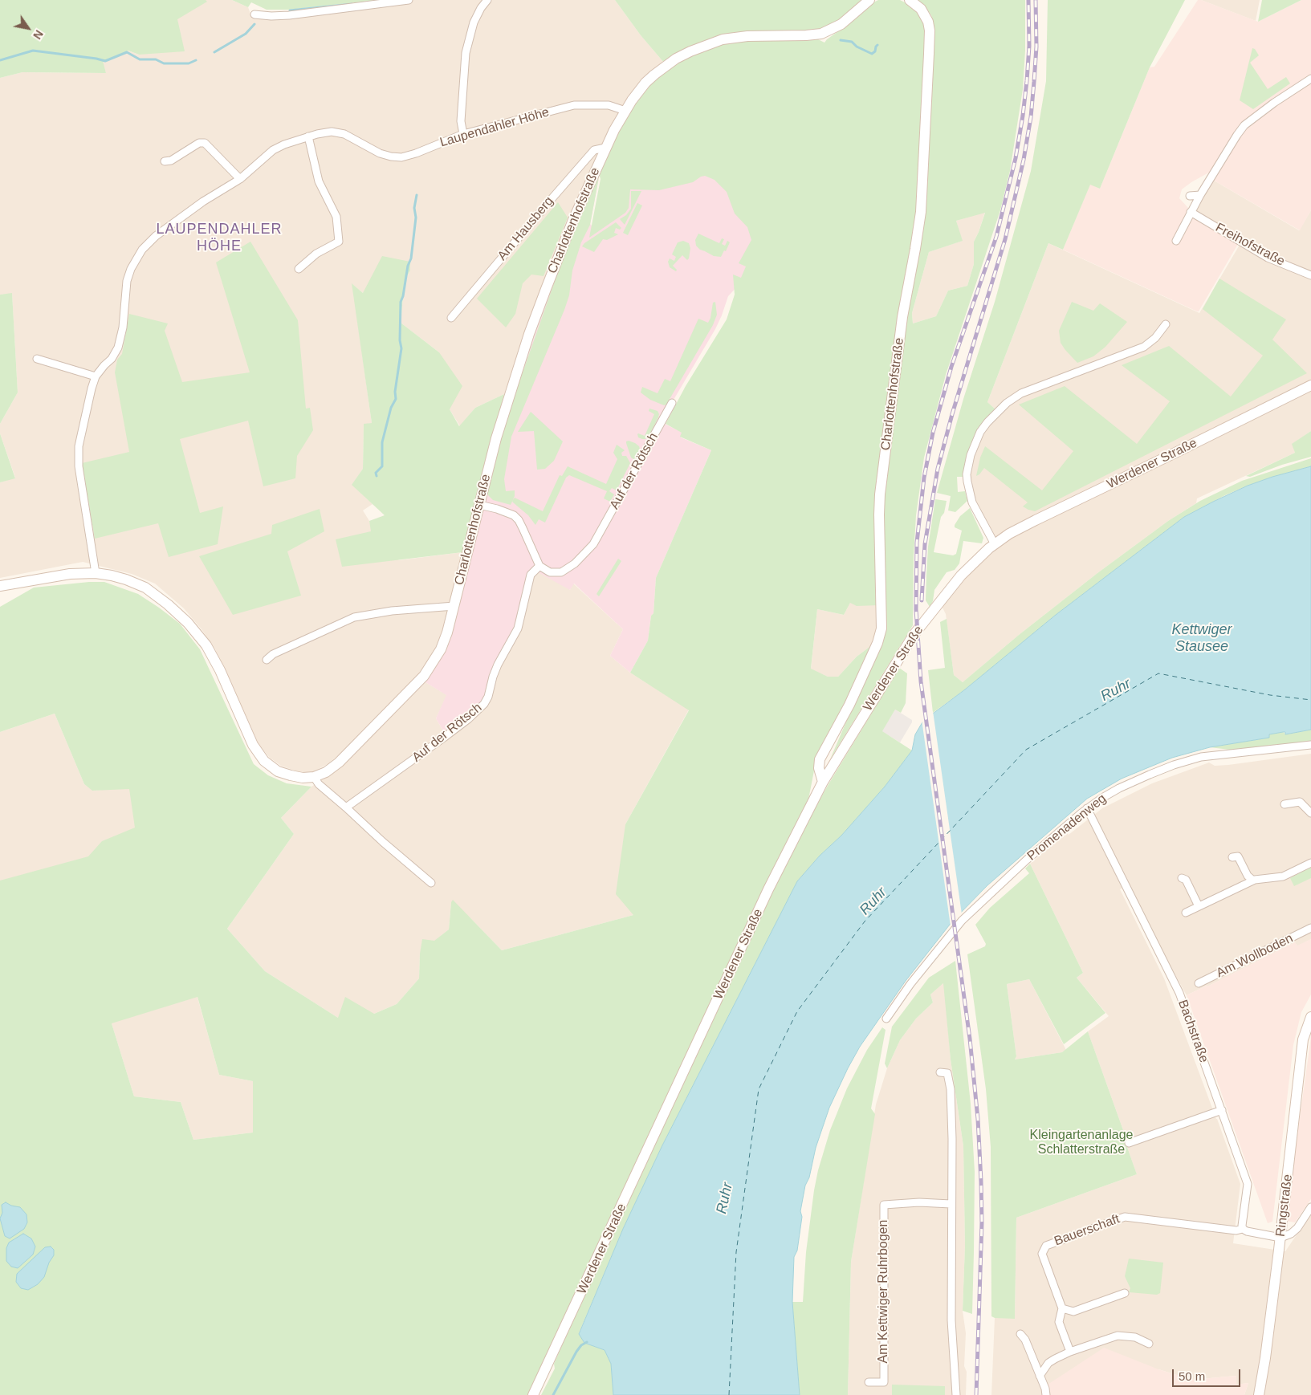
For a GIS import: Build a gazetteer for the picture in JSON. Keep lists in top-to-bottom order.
{
  "streets": {
    "main road": ["Charlottenhofstraße", "Werdener Straße", "Ringstraße"],
    "street": [
      "Laupendahler Höhe",
      "Am Hausberg",
      "Freihofstraße",
      "Auf der Rötsch",
      "Promenadenweg",
      "Am Wollboden",
      "Bachstraße",
      "Bauerschaft",
      "Am Kettwiger Ruhrbogen"
    ]
  },
  "crossings": [
    ["Laupendahler Höhe", "Charlottenhofstraße"],
    ["Charlottenhofstraße", "Am Hausberg"],
    ["Charlottenhofstraße", "Werdener Straße"],
    ["Promenadenweg", "Bachstraße"],
    ["Bachstraße", "Bauerschaft"]
  ],
  "districts": ["LAUPENDAHLER HÖHE"],
  "water": ["Kettwiger Stausee", "Ruhr"],
  "parks": ["Kleingartenanlage Schlatterstraße"],
  "scale_bar": "50 m",
  "north": "bottom right"
}
